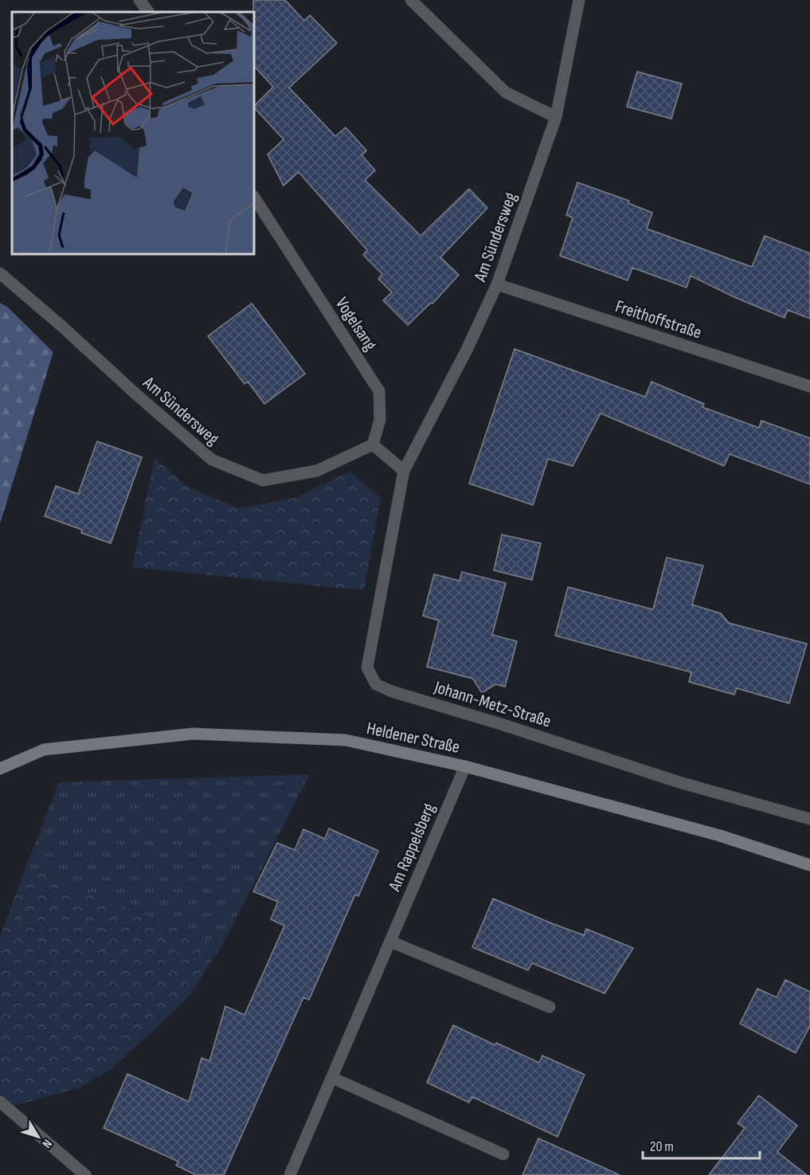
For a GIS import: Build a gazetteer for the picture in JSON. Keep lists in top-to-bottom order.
{
  "streets": {
    "main road": ["Heldener Straße"],
    "street": [
      "Am Sündersweg",
      "Freithoffstraße",
      "Vogelsang",
      "Johann-Metz-Straße",
      "Am Rappelsberg"
    ]
  },
  "crossings": [
    ["Am Sündersweg", "Freithoffstraße"],
    ["Am Sündersweg", "Vogelsang"],
    ["Am Sündersweg", "Johann-Metz-Straße"],
    ["Heldener Straße", "Am Rappelsberg"]
  ],
  "scale_bar": "20 m",
  "north": "bottom right"
}
